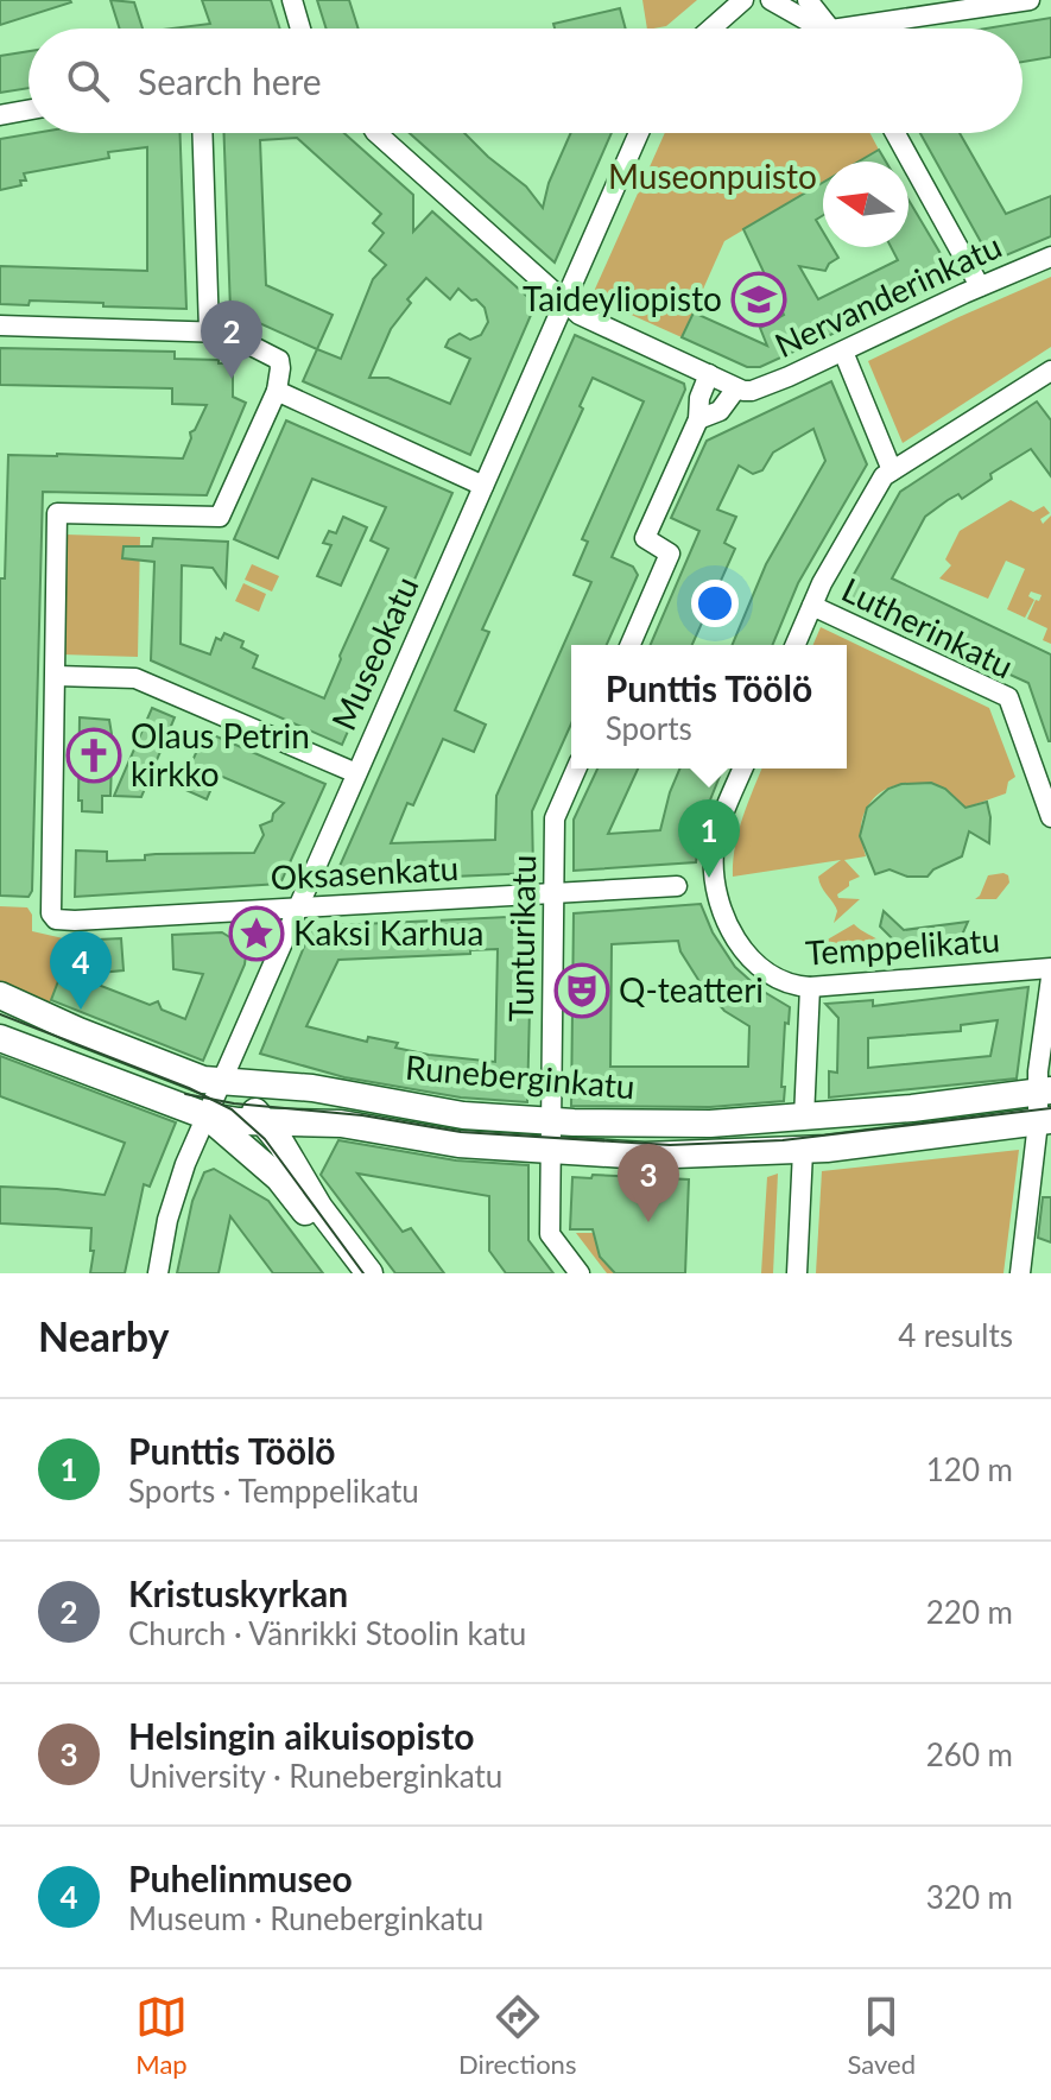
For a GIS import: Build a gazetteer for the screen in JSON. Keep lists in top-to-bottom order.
{
  "streets": {
    "main road": ["Runeberginkatu"],
    "street": [
      "Nervanderinkatu",
      "Lutherinkatu",
      "Museokatu",
      "Oksasenkatu",
      "Tunturikatu",
      "Temppelikatu"
    ]
  },
  "crossings": [
    ["Museokatu", "Oksasenkatu"],
    ["Museokatu", "Runeberginkatu"],
    ["Oksasenkatu", "Tunturikatu"],
    ["Tunturikatu", "Runeberginkatu"]
  ],
  "parks": ["Museonpuisto"],
  "places": {
    "school or university": ["Taideyliopisto"],
    "church": ["Olaus Petrin kirkko"],
    "place": ["Kaksi Karhua"],
    "theatre": ["Q-teatteri"]
  },
  "north": "left",
  "page": {
    "search": "Search here",
    "pins": [
      "2",
      "1",
      "4",
      "3"
    ],
    "popup": ["Punttis Töölö", "Sports"],
    "heading": ["Nearby", "4 results"],
    "list": [
      {
        "mark": "1",
        "name": "Punttis Töölö",
        "note": "Sports · Temppelikatu",
        "value": "120 m"
      },
      {
        "mark": "2",
        "name": "Kristuskyrkan",
        "note": "Church · Vänrikki Stoolin katu",
        "value": "220 m"
      },
      {
        "mark": "3",
        "name": "Helsingin aikuisopisto",
        "note": "University · Runeberginkatu",
        "value": "260 m"
      },
      {
        "mark": "4",
        "name": "Puhelinmuseo",
        "note": "Museum · Runeberginkatu",
        "value": "320 m"
      }
    ],
    "nav": ["Map", "Directions", "Saved"]
  }
}
